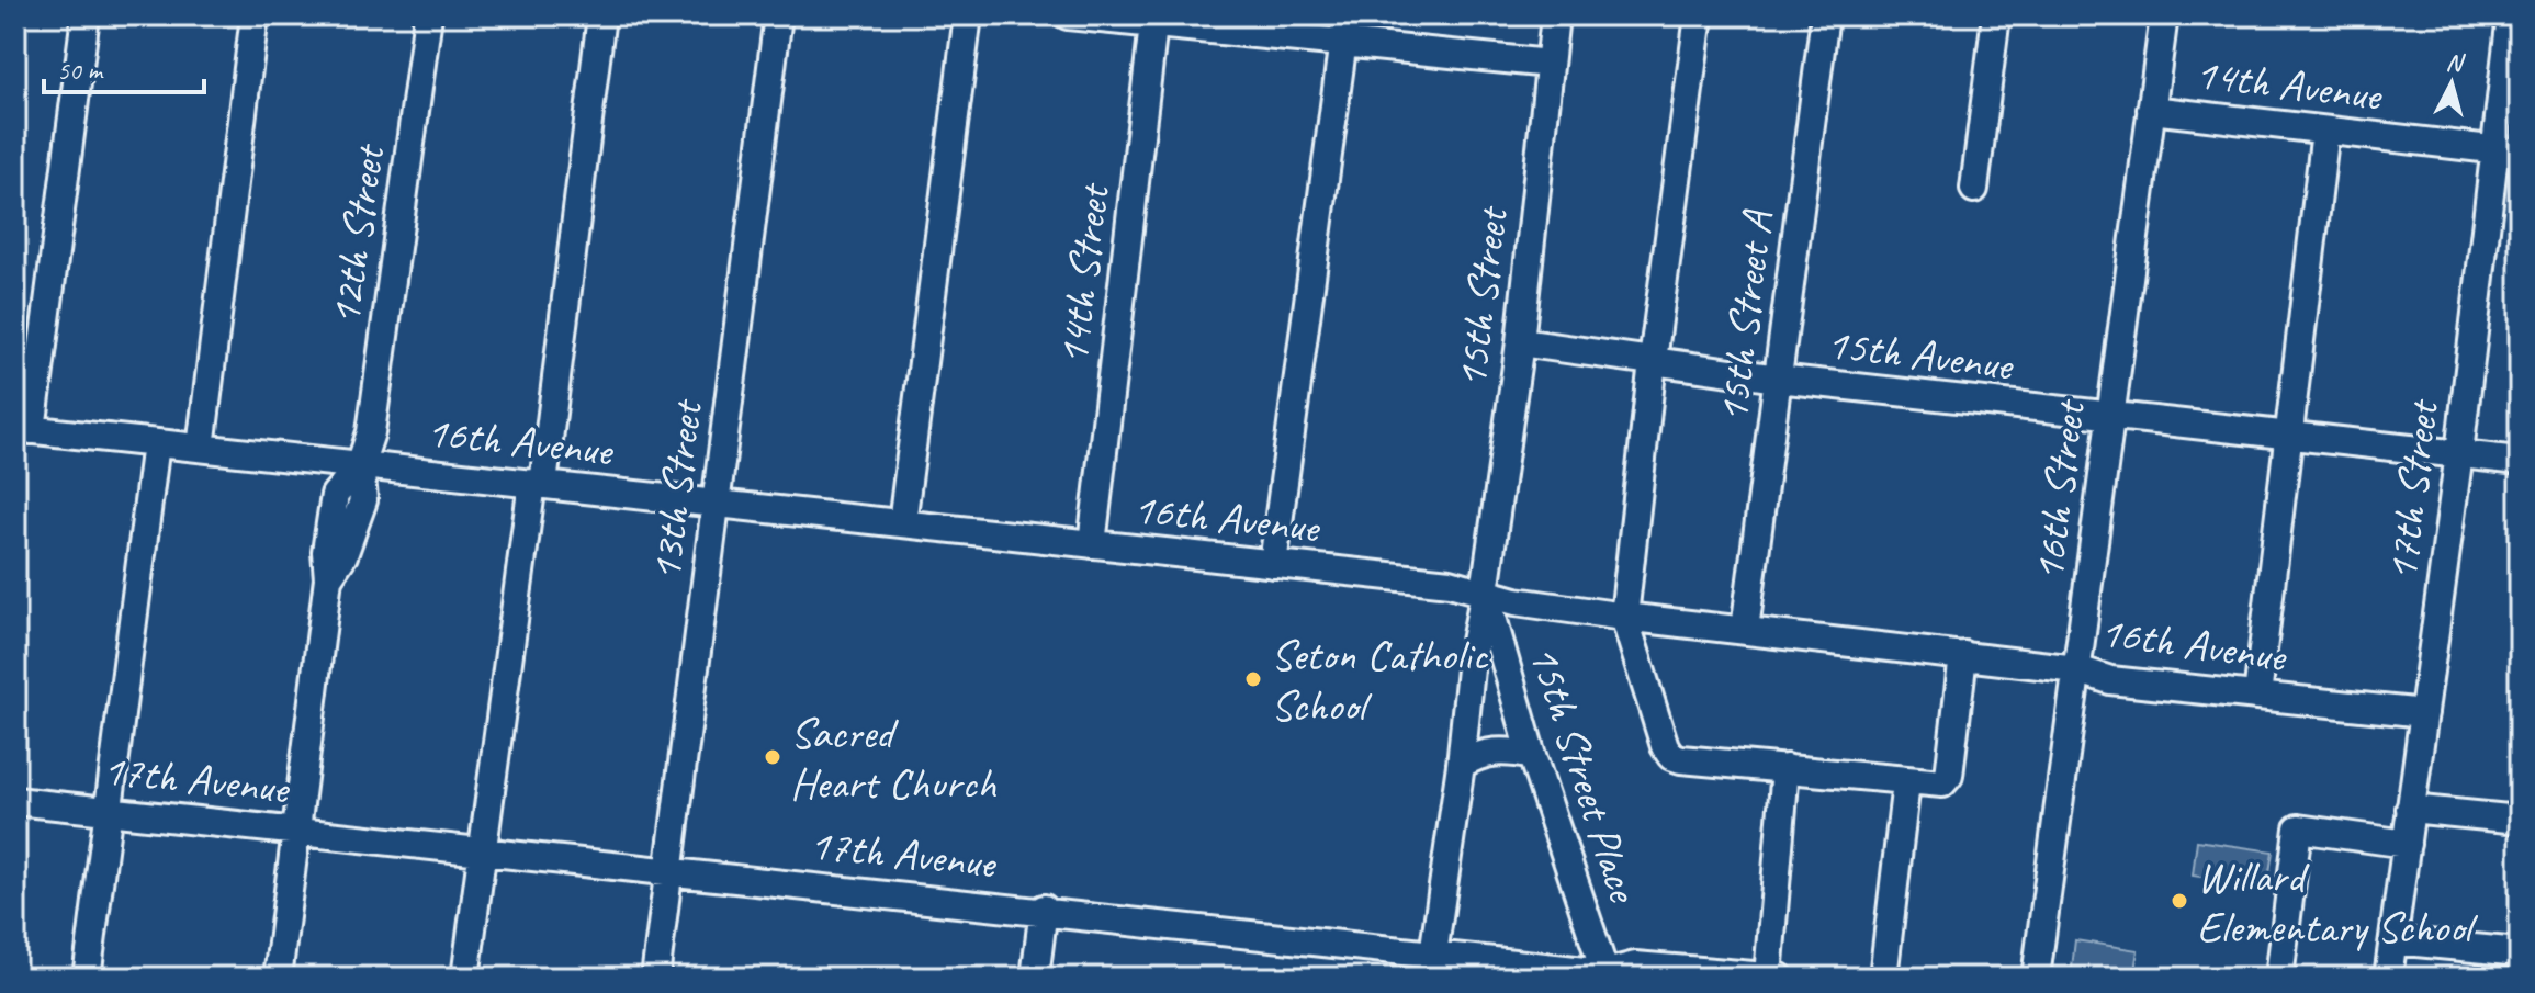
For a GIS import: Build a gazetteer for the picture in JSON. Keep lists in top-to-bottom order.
{
  "streets": {
    "street": [
      "14th Avenue",
      "12th Street",
      "14th Street",
      "15th Street",
      "15th Street A",
      "15th Avenue",
      "16th Avenue",
      "13th Street",
      "16th Street",
      "17th Street",
      "15th Street Place",
      "17th Avenue"
    ]
  },
  "crossings": [
    ["14th Avenue", "16th Street"],
    ["14th Avenue", "17th Street"],
    ["12th Street", "16th Avenue"],
    ["12th Street", "17th Avenue"],
    ["14th Street", "16th Avenue"],
    ["15th Street", "15th Avenue"],
    ["15th Street", "16th Avenue"],
    ["15th Street", "15th Street Place"],
    ["15th Street A", "15th Avenue"],
    ["15th Street A", "16th Avenue"],
    ["15th Avenue", "16th Street"],
    ["15th Avenue", "17th Street"],
    ["16th Avenue", "13th Street"],
    ["16th Avenue", "16th Street"],
    ["16th Avenue", "17th Street"],
    ["16th Avenue", "15th Street Place"],
    ["13th Street", "17th Avenue"],
    ["15th Street Place", "17th Avenue"]
  ],
  "places": ["Seton Catholic School", "Sacred Heart Church", "Willard Elementary School"],
  "scale_bar": "50 m",
  "north": "top"
}
